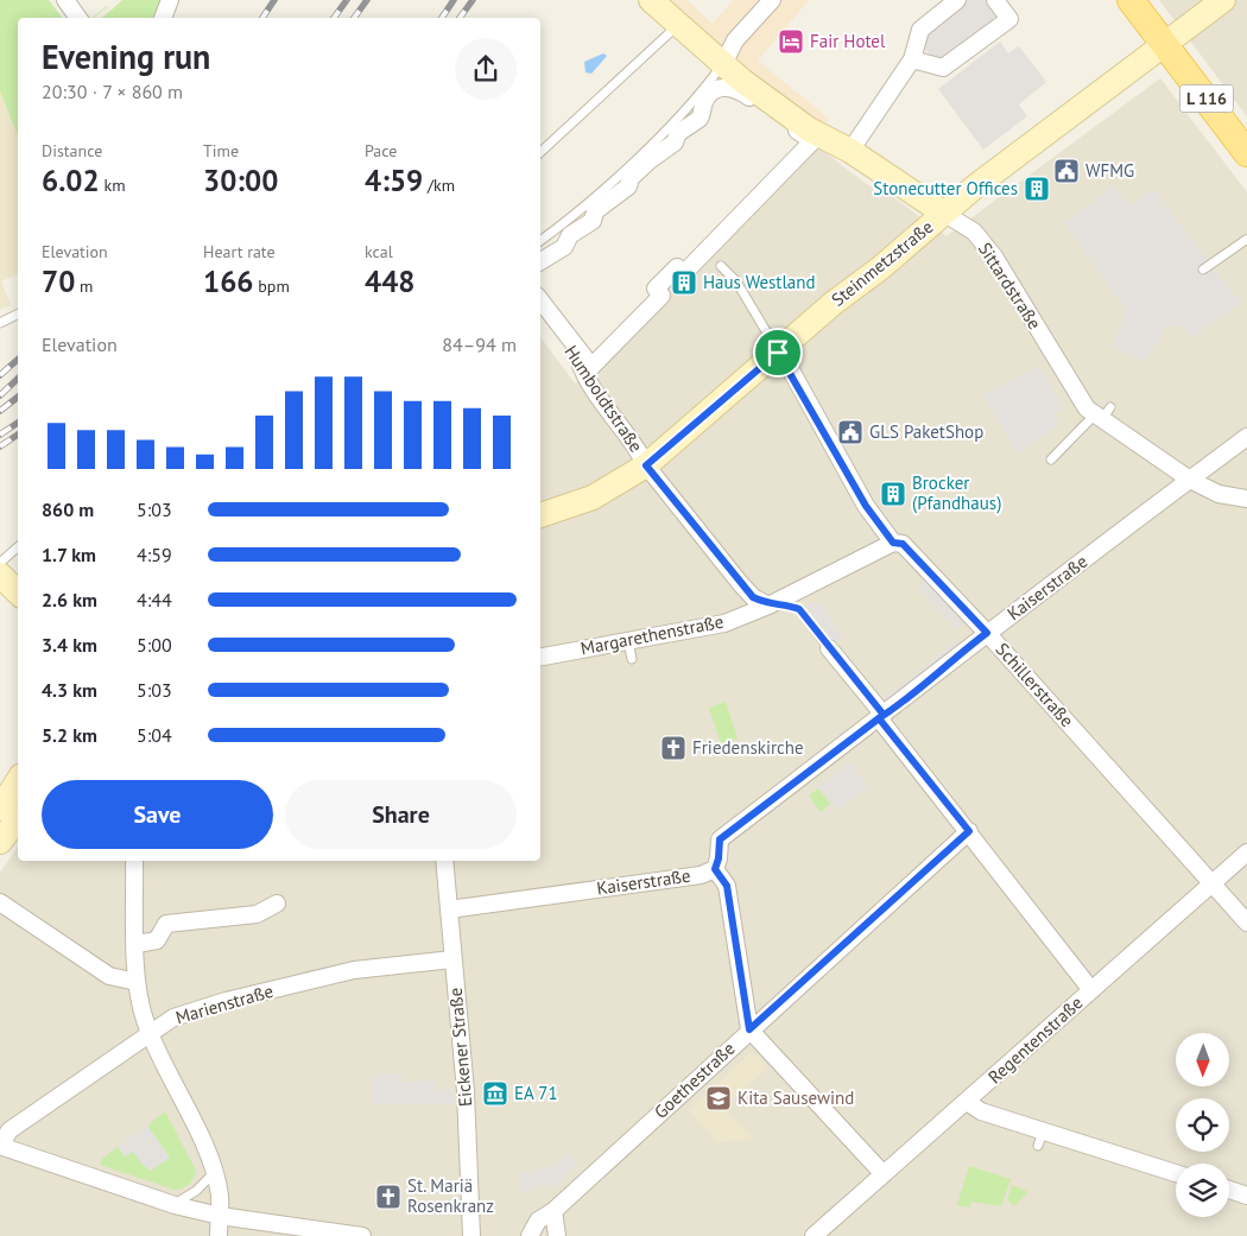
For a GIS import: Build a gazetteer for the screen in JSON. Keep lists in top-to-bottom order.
{
  "streets": {
    "main road": ["L 116", "Steinmetzstraße", "Sittardstraße"],
    "street": [
      "Humboldtstraße",
      "Kaiserstraße",
      "Margarethenstraße",
      "Schillerstraße",
      "Marienstraße",
      "Regentenstraße",
      "Eickener Straße",
      "Goethestraße"
    ]
  },
  "crossings": [
    ["L 116", "Steinmetzstraße"],
    ["Steinmetzstraße", "Sittardstraße"],
    ["Steinmetzstraße", "Humboldtstraße"],
    ["Steinmetzstraße", "Schillerstraße"],
    ["Sittardstraße", "Kaiserstraße"],
    ["Humboldtstraße", "Margarethenstraße"],
    ["Kaiserstraße", "Schillerstraße"],
    ["Kaiserstraße", "Eickener Straße"],
    ["Margarethenstraße", "Schillerstraße"],
    ["Schillerstraße", "Regentenstraße"],
    ["Marienstraße", "Eickener Straße"]
  ],
  "places": {
    "hotel": ["Fair Hotel"],
    "public building": ["WFMG", "GLS PaketShop"],
    "building": ["Stonecutter Offices", "Haus Westland", "Brocker (Pfandhaus)"],
    "church": ["Friedenskirche", "St. Mariä Rosenkranz"],
    "museum": ["EA 71"],
    "school or university": ["Kita Sausewind"]
  },
  "north": "bottom",
  "page": {
    "heading": ["Evening run", "20:30 · 7 × 860 m"],
    "stats": [
      ["Distance", "6.02 km"],
      ["Time", "30:00"],
      ["Pace", "4:59 /km"],
      ["Elevation", "70 m"],
      ["Heart rate", "166 bpm"],
      ["kcal", "448"]
    ],
    "chart": ["Elevation", "84–94 m"],
    "list": [
      {
        "name": "860 m",
        "note": "5:03"
      },
      {
        "name": "1.7 km",
        "note": "4:59"
      },
      {
        "name": "2.6 km",
        "note": "4:44"
      },
      {
        "name": "3.4 km",
        "note": "5:00"
      },
      {
        "name": "4.3 km",
        "note": "5:03"
      },
      {
        "name": "5.2 km",
        "note": "5:04"
      }
    ],
    "buttons": ["Save", "Share"]
  }
}
